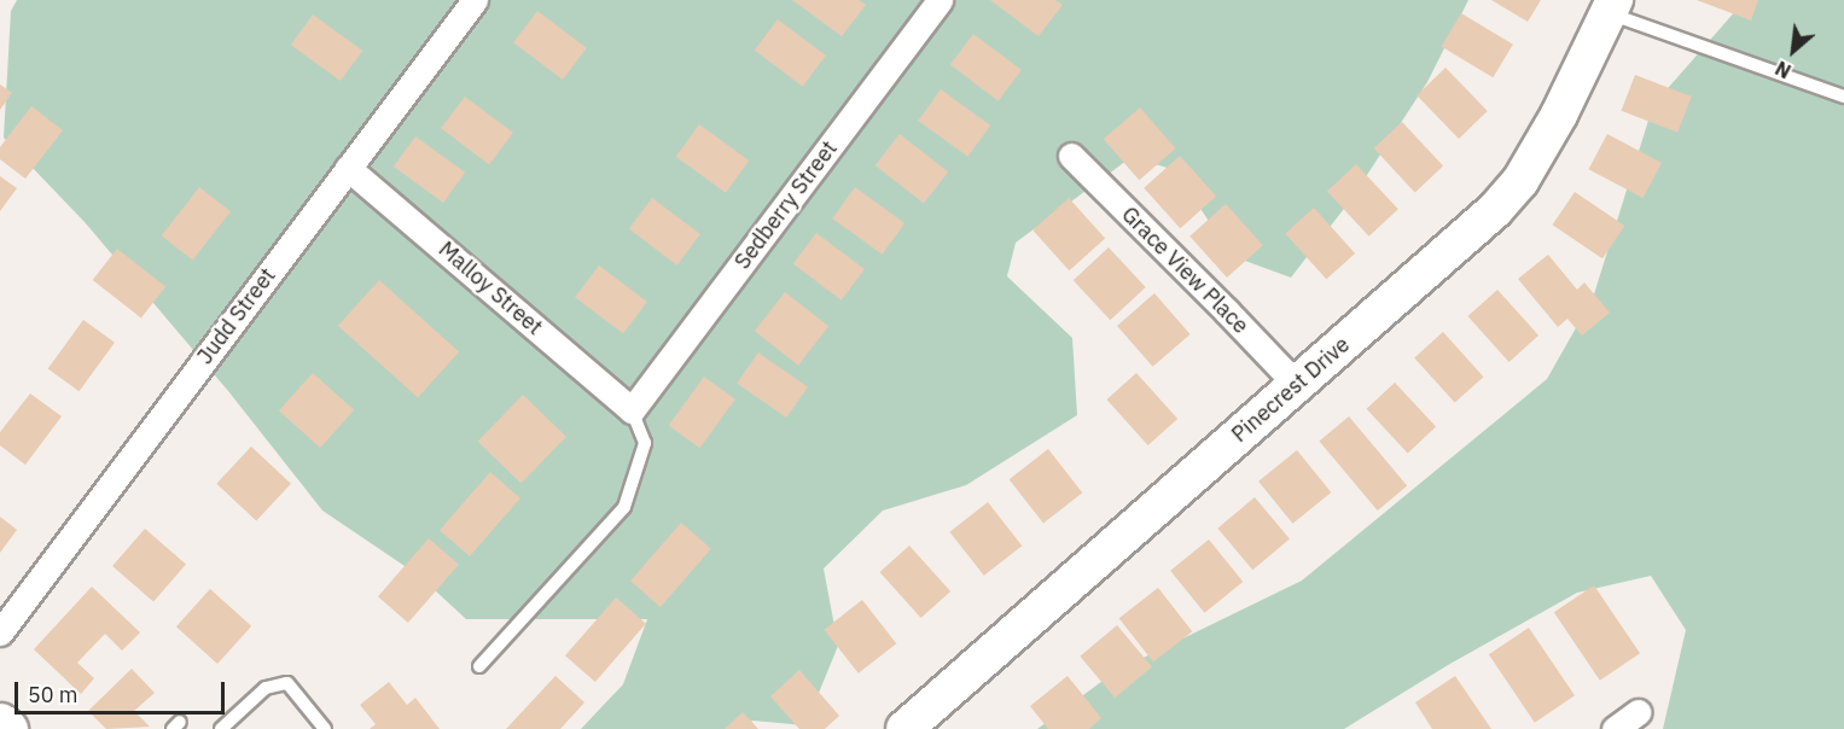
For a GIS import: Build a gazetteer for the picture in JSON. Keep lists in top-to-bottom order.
{
  "streets": {
    "street": [
      "Sedberry Street",
      "Grace View Place",
      "Malloy Street",
      "Judd Street",
      "Pinecrest Drive"
    ]
  },
  "crossings": [
    ["Sedberry Street", "Malloy Street"],
    ["Grace View Place", "Pinecrest Drive"],
    ["Malloy Street", "Judd Street"]
  ],
  "scale_bar": "50 m",
  "north": "bottom left"
}
